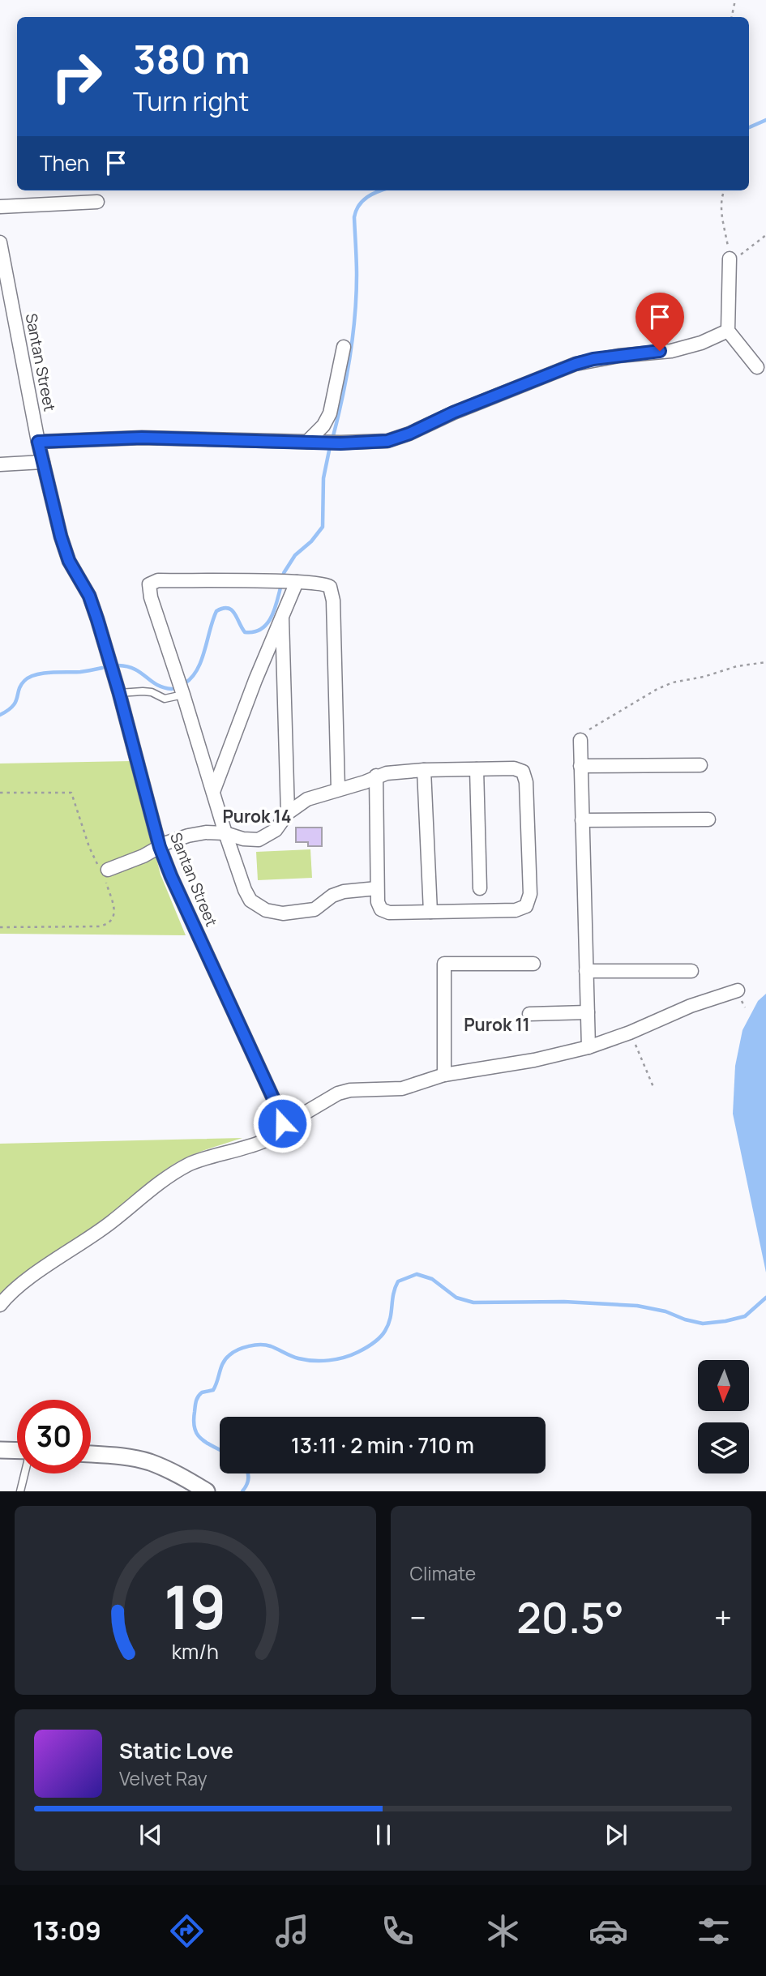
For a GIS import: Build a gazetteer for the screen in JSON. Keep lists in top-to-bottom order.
{
  "streets": {
    "street": ["Santan Street"]
  },
  "districts": ["Purok 14", "Purok 11"],
  "north": "bottom",
  "page": {
    "turn": ["380 m", "Turn right"],
    "then": "Then",
    "limit": "30",
    "trip": "13:11 · 2 min · 710 m",
    "tile": "Climate",
    "heat": ["−", "20.5°", "+"],
    "song": ["Static Love", "Velvet Ray"],
    "tabs": "13:09",
    "gauge": ["19", "km/h"]
  }
}
